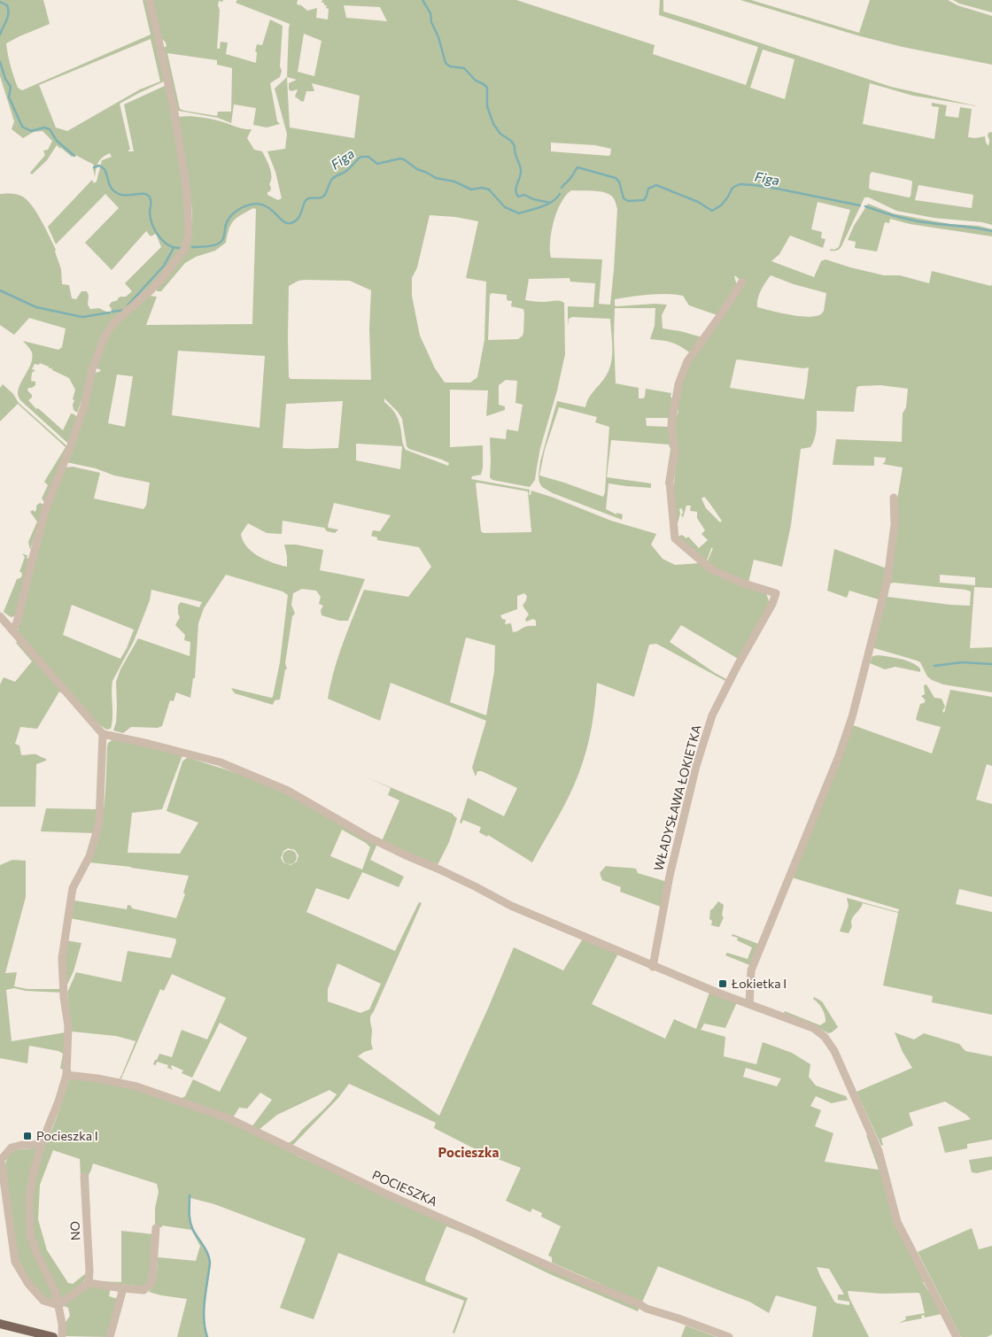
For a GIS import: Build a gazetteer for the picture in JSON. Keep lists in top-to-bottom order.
{
  "streets": {
    "street": ["WŁADYSŁAWA ŁOKIETKA", "POCIESZKA", "NO"]
  },
  "districts": ["Pocieszka"],
  "water": ["Figa"],
  "places": {
    "transit": ["Łokietka I", "Pocieszka I"]
  }
}
